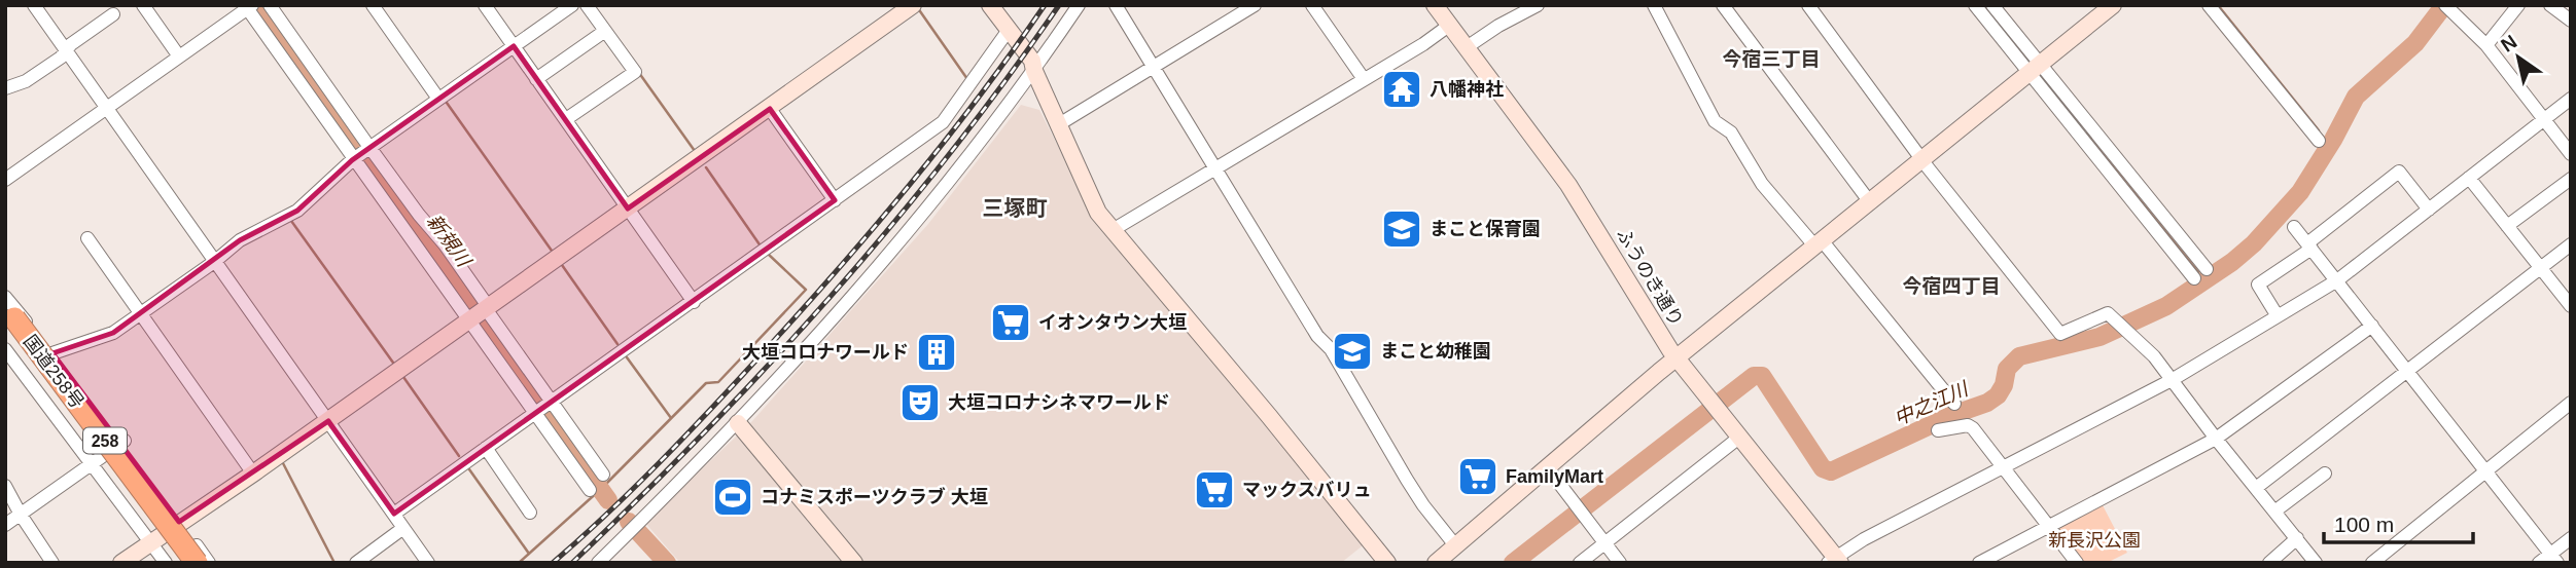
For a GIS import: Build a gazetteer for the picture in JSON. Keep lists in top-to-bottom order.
{
  "streets": {
    "highway": ["国道258号", "258"],
    "street": ["ふうのき通り"]
  },
  "districts": ["今宿三丁目", "三塚町", "今宿四丁目"],
  "water": ["新規川", "中之江川"],
  "parks": ["新長沢公園"],
  "places": {
    "temple": ["八幡神社"],
    "school or university": ["まこと保育園", "まこと幼稚園"],
    "supermarket": ["イオンタウン大垣", "FamilyMart", "マックスバリュ"],
    "building": ["大垣コロナワールド"],
    "theatre": ["大垣コロナシネマワールド"],
    "sports": ["コナミスポーツクラブ 大垣"]
  },
  "scale_bar": "100 m",
  "north": "top left"
}
